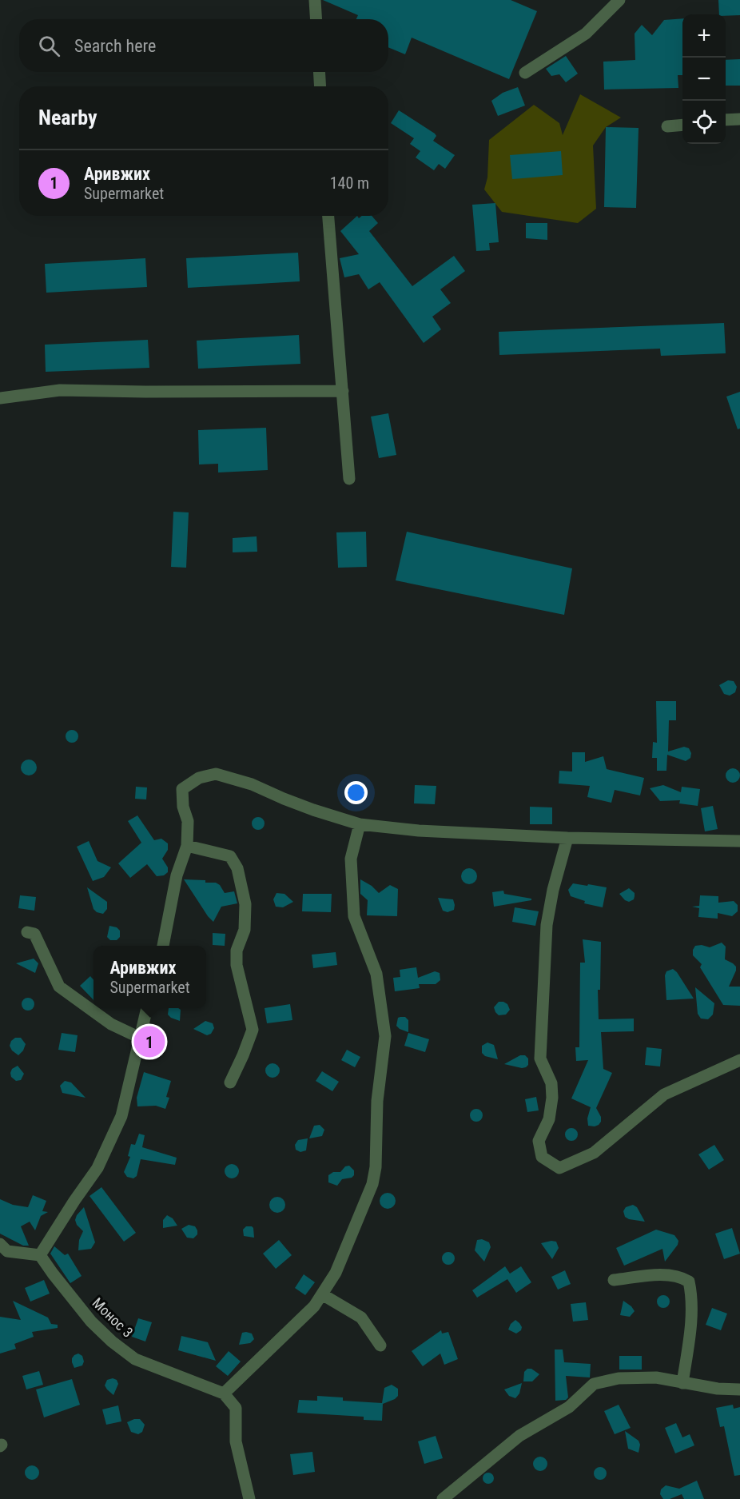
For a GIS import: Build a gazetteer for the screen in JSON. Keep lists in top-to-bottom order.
{
  "streets": {
    "street": ["Монос 3"]
  },
  "page": {
    "map_buttons": ["+", "−"],
    "search": "Search here",
    "heading": "Nearby",
    "list": [
      {
        "mark": "1",
        "name": "Аривжих",
        "note": "Supermarket",
        "value": "140 m"
      }
    ],
    "popup": ["Аривжих", "Supermarket"],
    "pins": "1"
  }
}
